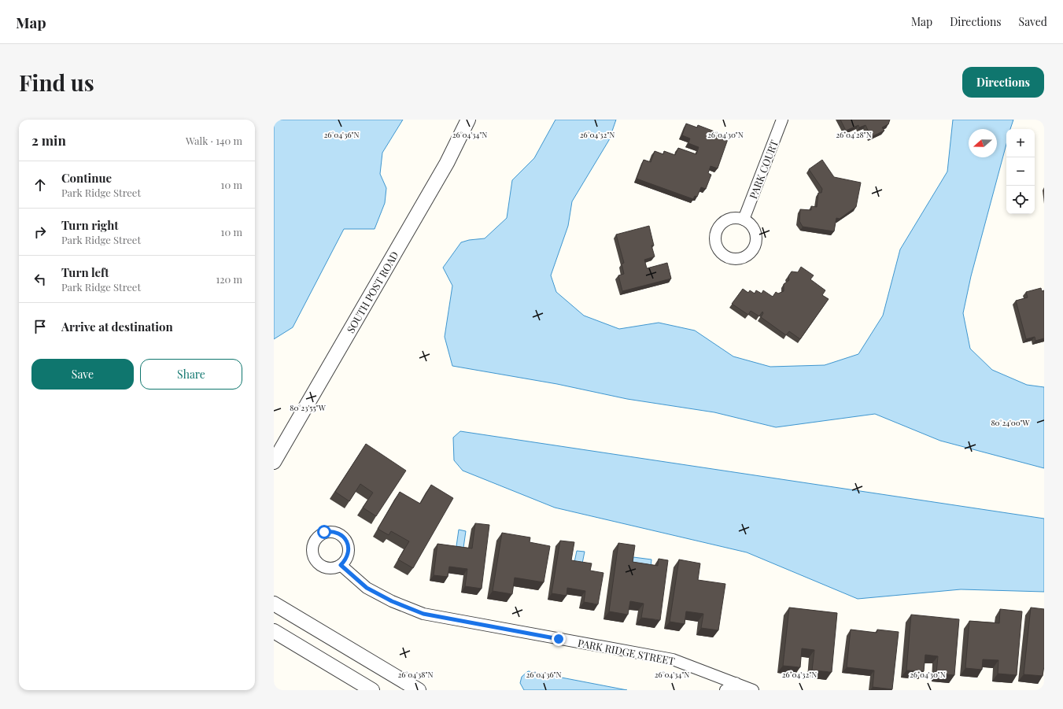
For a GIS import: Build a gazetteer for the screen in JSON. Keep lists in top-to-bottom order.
{
  "streets": {
    "street": ["PARK COURT", "SOUTH POST ROAD", "PARK RIDGE STREET"]
  },
  "north": "left",
  "page": {
    "header": "Map",
    "nav": ["Map", "Directions", "Saved"],
    "buttons": [
      "Directions",
      ["Save", "Share"]
    ],
    "title": "Find us",
    "heading": ["2 min", "Walk · 140 m"],
    "map_buttons": ["+", "−"],
    "list": [
      ["Continue", "Park Ridge Street", "10 m"],
      ["Turn right", "Park Ridge Street", "10 m"],
      ["Turn left", "Park Ridge Street", "120 m"],
      "Arrive at destination"
    ]
  },
  "coordinates": [
    "26°04'36\"N",
    "26°04'34\"N",
    "26°04'32\"N",
    "26°04'30\"N",
    "26°04'28\"N",
    "80°23'55\"W",
    "80°24'00\"W",
    "26°04'38\"N"
  ]
}
